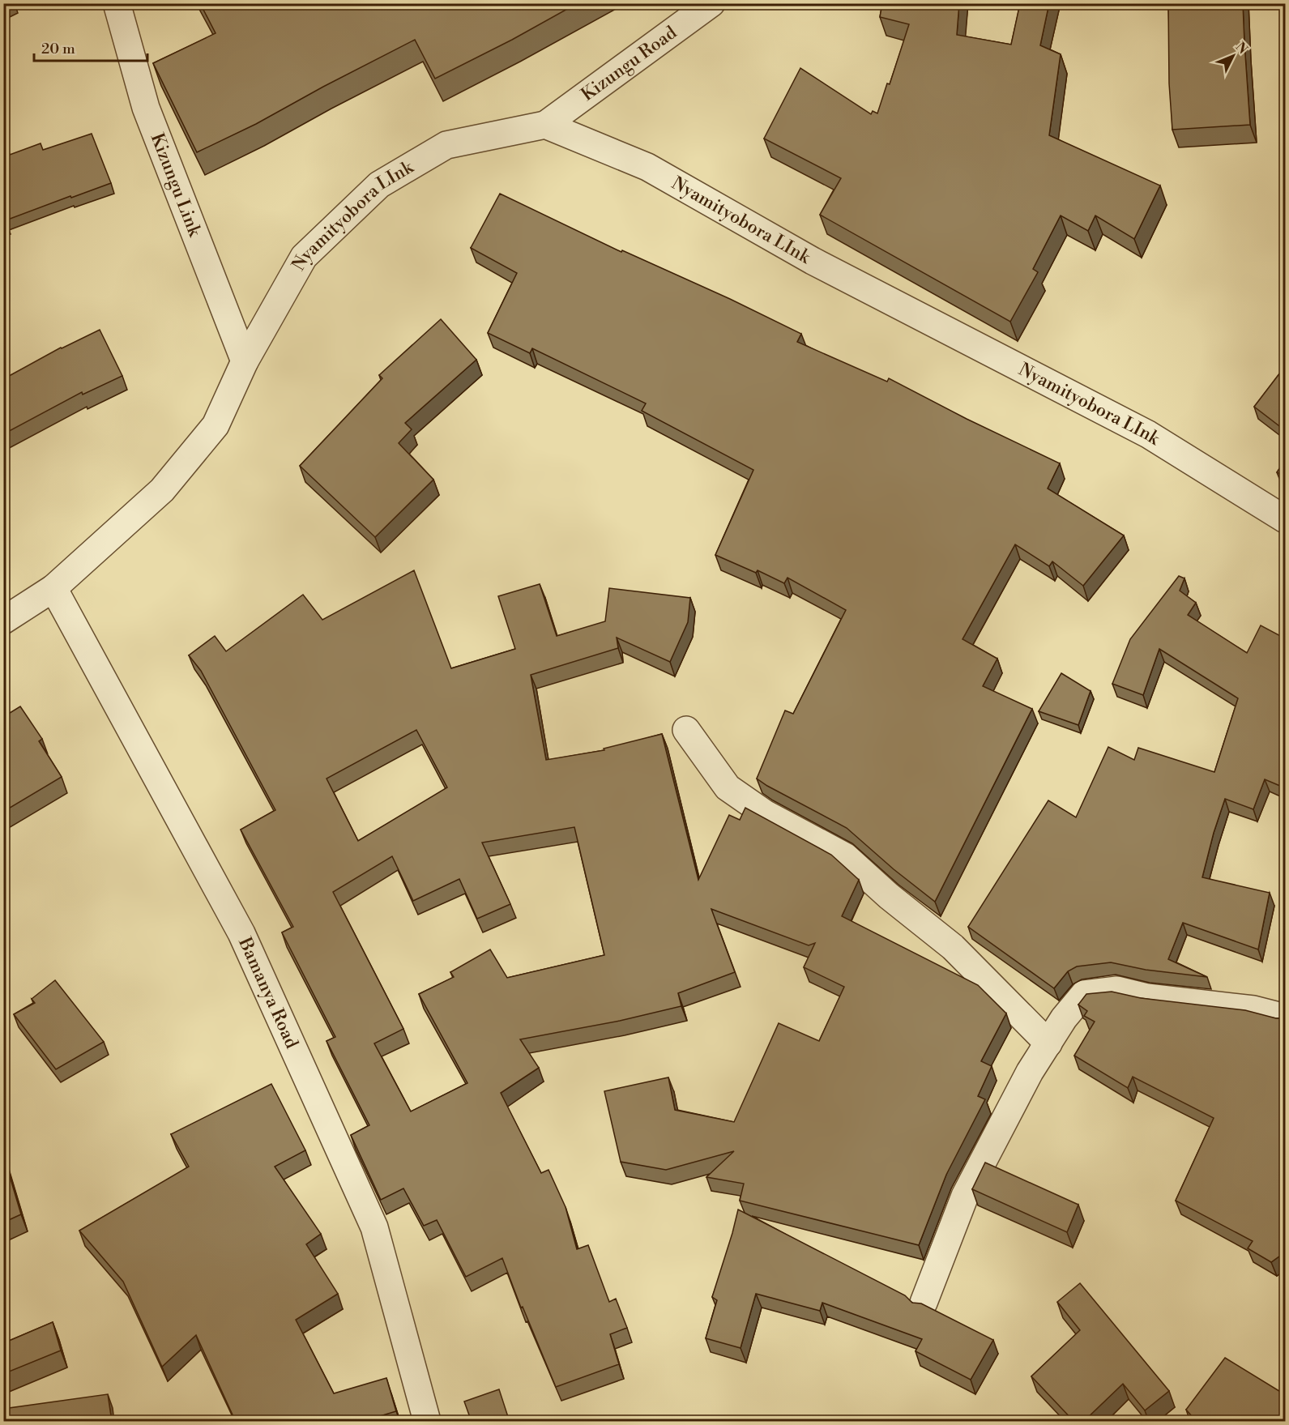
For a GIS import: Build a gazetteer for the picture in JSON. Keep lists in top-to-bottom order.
{
  "streets": {
    "street": [
      "Kizungu Road",
      "Kizungu Link",
      "Nyamityobora LInk",
      "Bamanya Road"
    ]
  },
  "crossings": [
    ["Kizungu Road", "Nyamityobora LInk"],
    ["Kizungu Link", "Nyamityobora LInk"],
    ["Nyamityobora LInk", "Bamanya Road"]
  ],
  "scale_bar": "20 m",
  "north": "top right"
}
